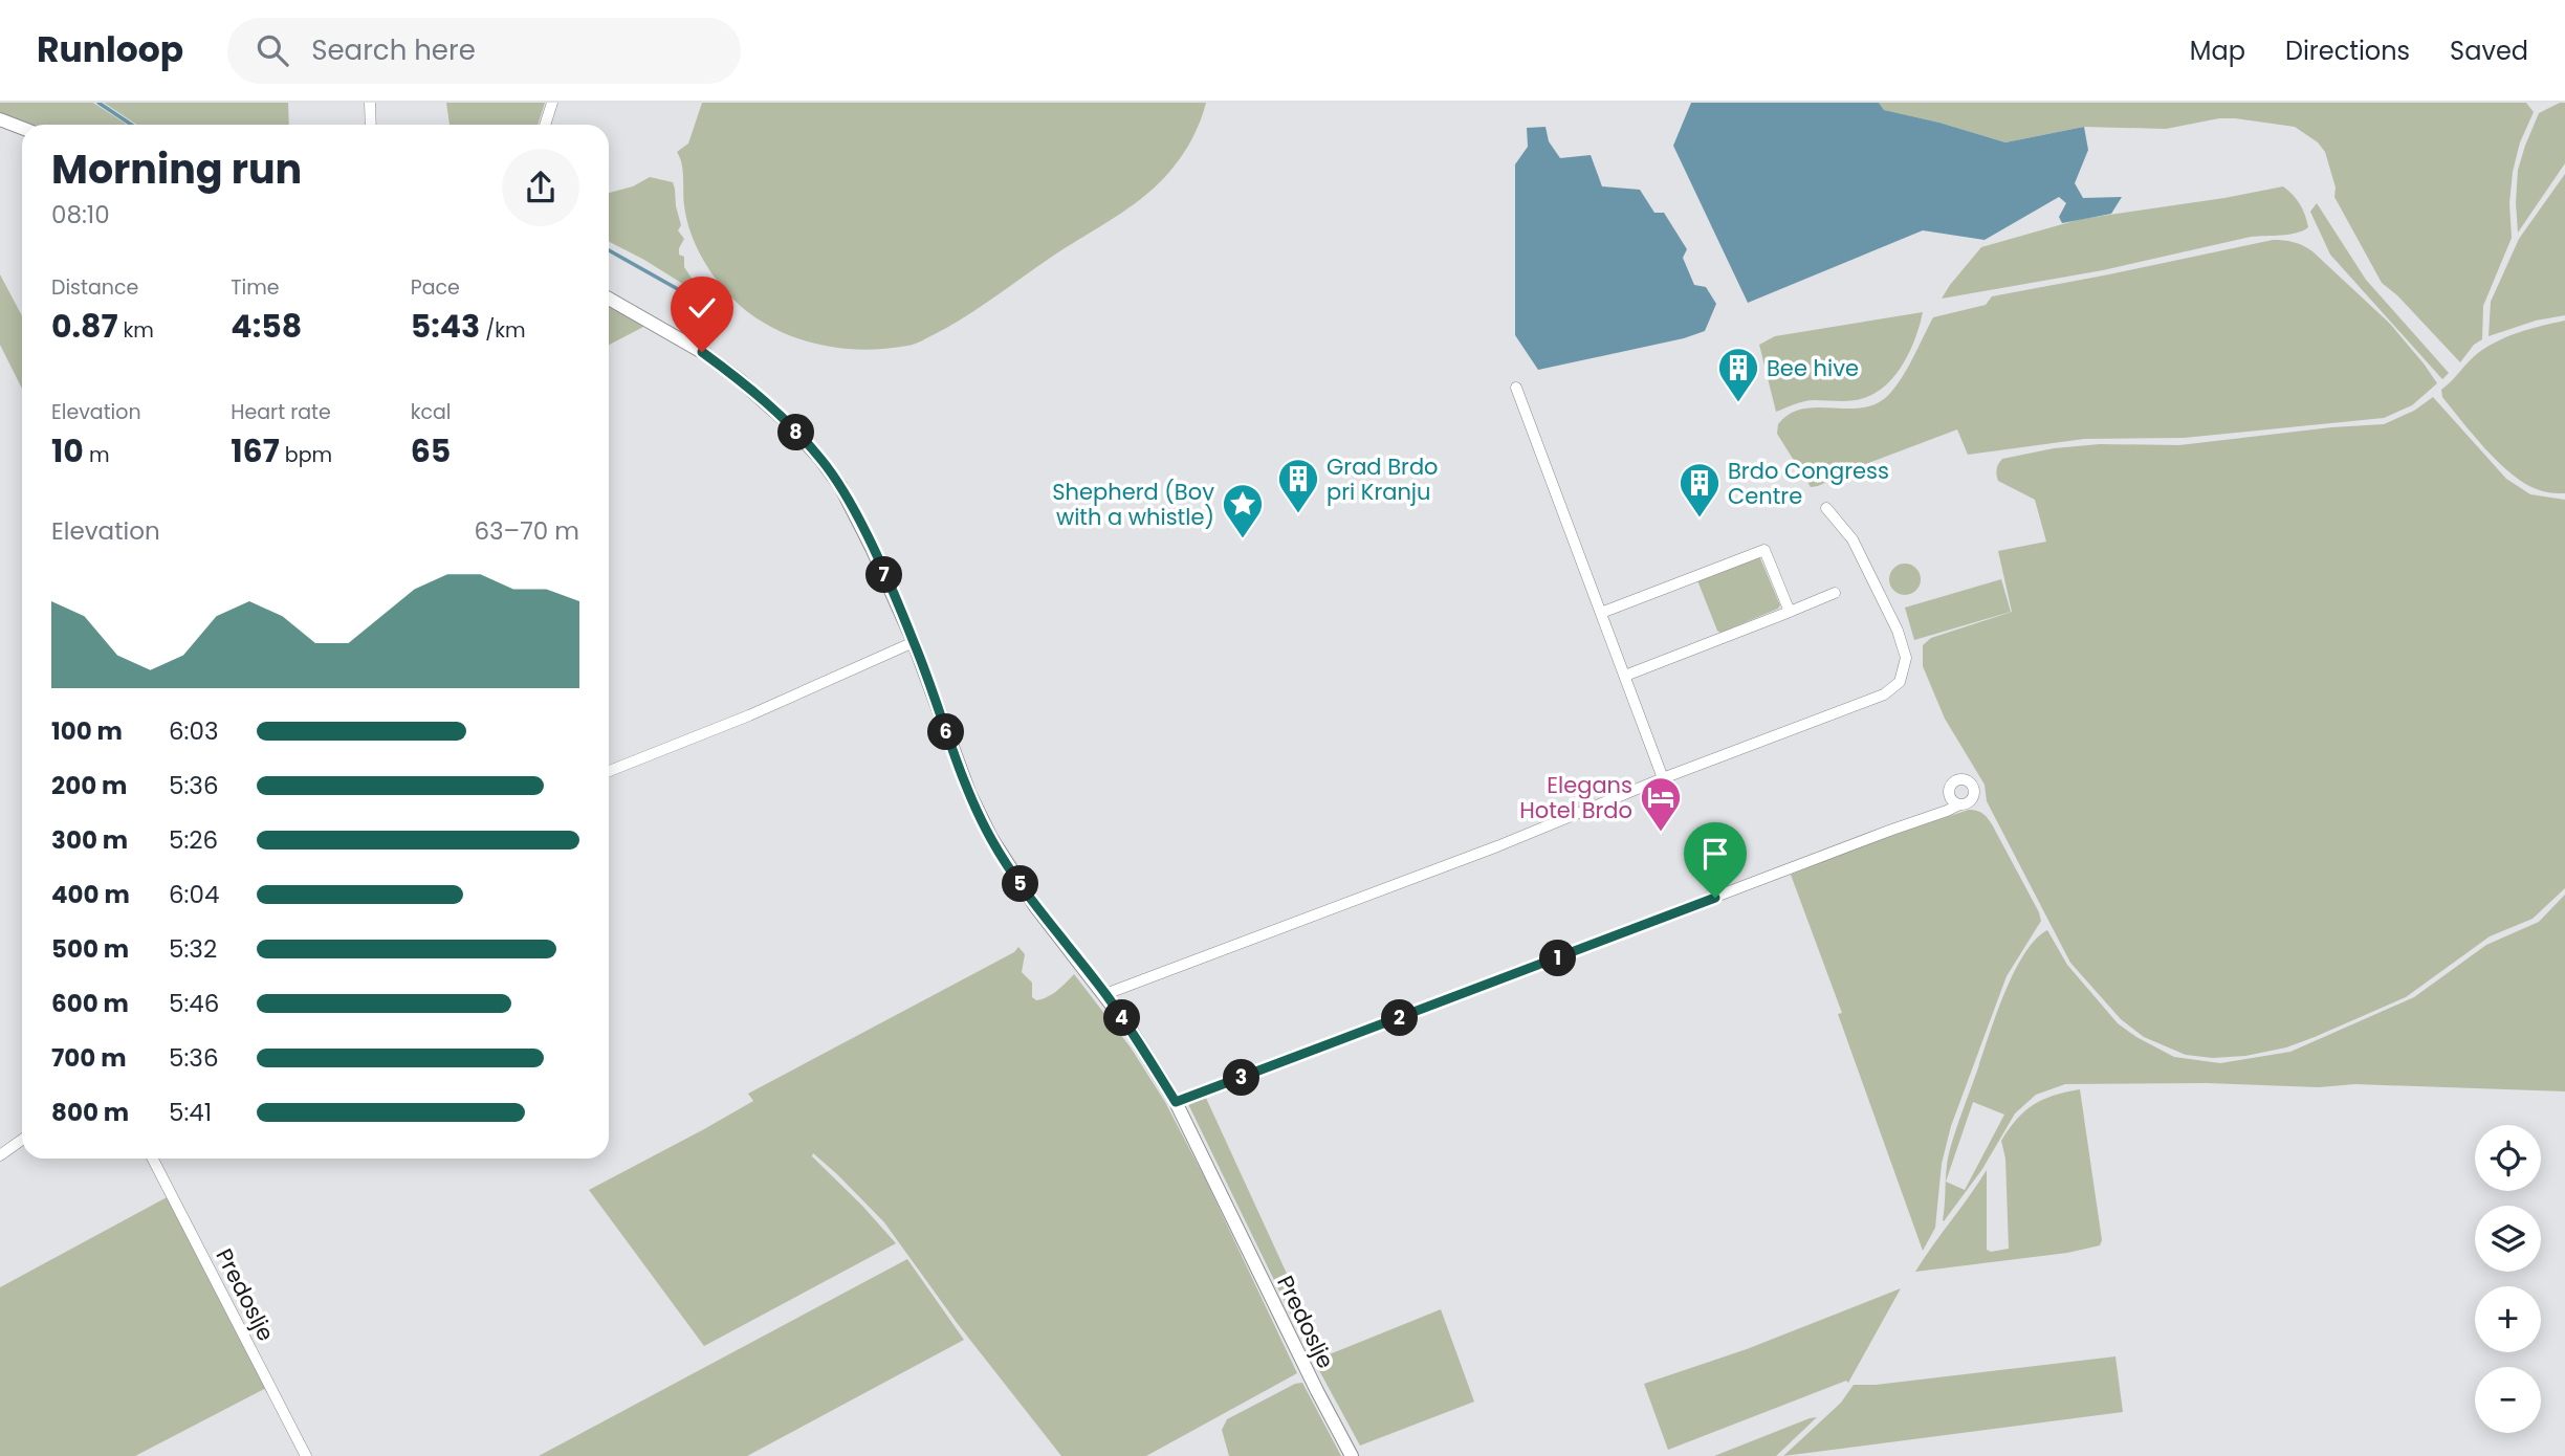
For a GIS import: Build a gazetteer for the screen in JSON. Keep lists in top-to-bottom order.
{
  "streets": {
    "street": ["Predoslje"]
  },
  "places": {
    "building": ["Bee hive", "Grad Brdo pri Kranju", "Brdo Congress Centre"],
    "place": ["Shepherd (Boy with a whistle)"],
    "hotel": ["Elegans Hotel Brdo"]
  },
  "page": {
    "header": "Runloop",
    "search": "Search here",
    "nav": ["Map", "Directions", "Saved"],
    "heading": ["Morning run", "08:10"],
    "stats": [
      ["Distance", "0.87 km"],
      ["Time", "4:58"],
      ["Pace", "5:43 /km"],
      ["Elevation", "10 m"],
      ["Heart rate", "167 bpm"],
      ["kcal", "65"]
    ],
    "pins": [
      "8",
      "7",
      "6",
      "5",
      "1",
      "2",
      "4",
      "3"
    ],
    "chart": ["Elevation", "63–70 m"],
    "list": [
      {
        "name": "100 m",
        "note": "6:03"
      },
      {
        "name": "200 m",
        "note": "5:36"
      },
      {
        "name": "300 m",
        "note": "5:26"
      },
      {
        "name": "400 m",
        "note": "6:04"
      },
      {
        "name": "500 m",
        "note": "5:32"
      },
      {
        "name": "600 m",
        "note": "5:46"
      },
      {
        "name": "700 m",
        "note": "5:36"
      },
      {
        "name": "800 m",
        "note": "5:41"
      }
    ],
    "map_buttons": ["+", "−"]
  }
}
